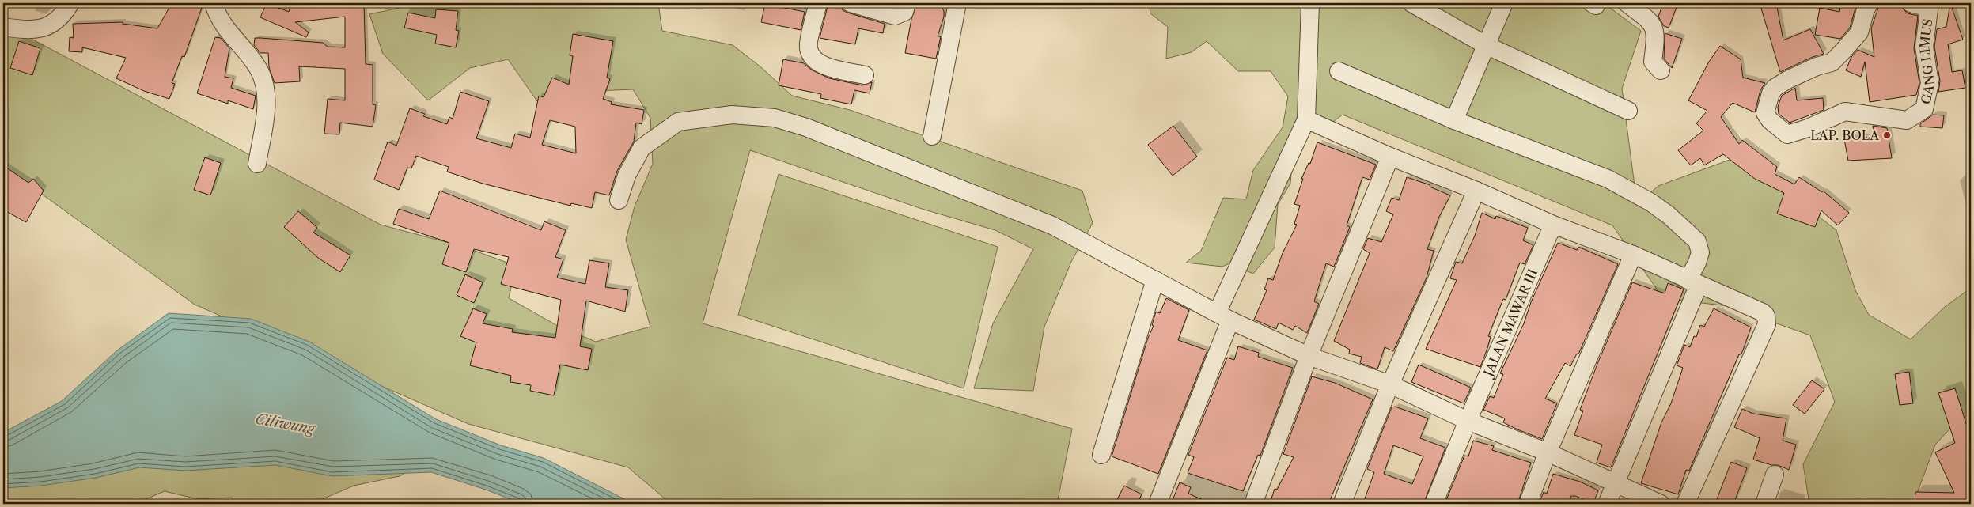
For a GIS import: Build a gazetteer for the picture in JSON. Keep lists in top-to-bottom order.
{
  "streets": {
    "street": ["GANG LIMUS", "JALAN MAWAR III"]
  },
  "water": ["Ciliwung"],
  "places": ["LAP. BOLA"]
}
